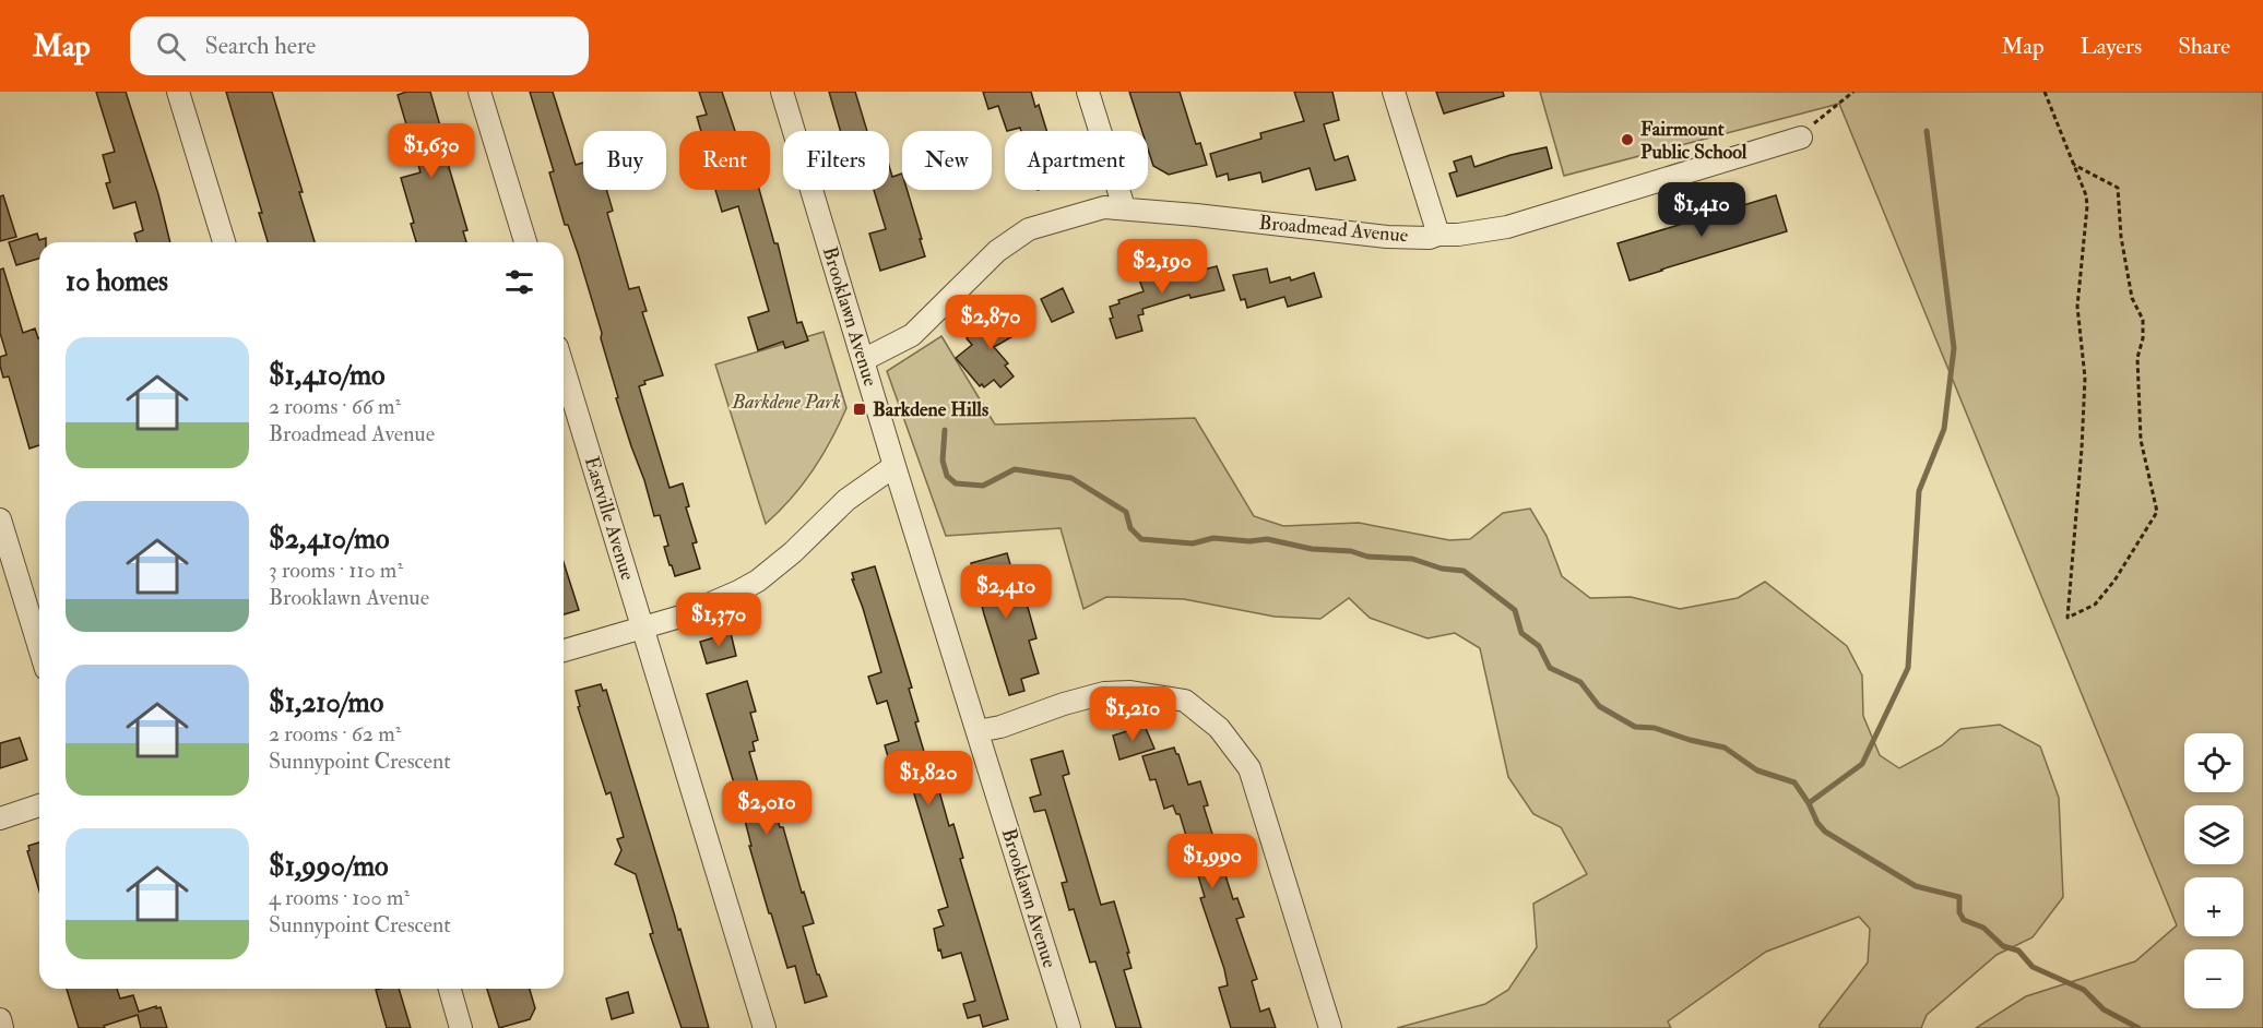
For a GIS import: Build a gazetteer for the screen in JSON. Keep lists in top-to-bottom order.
{
  "streets": {
    "street": ["Broadmead Avenue", "Brooklawn Avenue", "Eastville Avenue"]
  },
  "crossings": [
    ["Broadmead Avenue", "Brooklawn Avenue"]
  ],
  "parks": ["Barkdene Park"],
  "places": {
    "other": ["Fairmount Public School"],
    "transit": ["Barkdene Hills"]
  },
  "page": {
    "header": "Map",
    "search": "Search here",
    "nav": ["Map", "Layers", "Share"],
    "price": [
      "$1,630",
      "$1,410",
      "$2,190",
      "$2,870",
      "$2,410",
      "$1,370",
      "$1,210",
      "$1,820",
      "$2,010",
      "$1,990"
    ],
    "chip": [
      "Buy",
      "Rent",
      "Filters",
      "New",
      "Apartment"
    ],
    "heading": "10 homes",
    "list": [
      {
        "name": "$1,410/mo",
        "note": "2 rooms · 66 m² · Broadmead Avenue"
      },
      {
        "name": "$2,410/mo",
        "note": "3 rooms · 110 m² · Brooklawn Avenue"
      },
      {
        "name": "$1,210/mo",
        "note": "2 rooms · 62 m² · Sunnypoint Crescent"
      },
      {
        "name": "$1,990/mo",
        "note": "4 rooms · 100 m² · Sunnypoint Crescent"
      }
    ],
    "map_buttons": ["+", "−"]
  }
}
